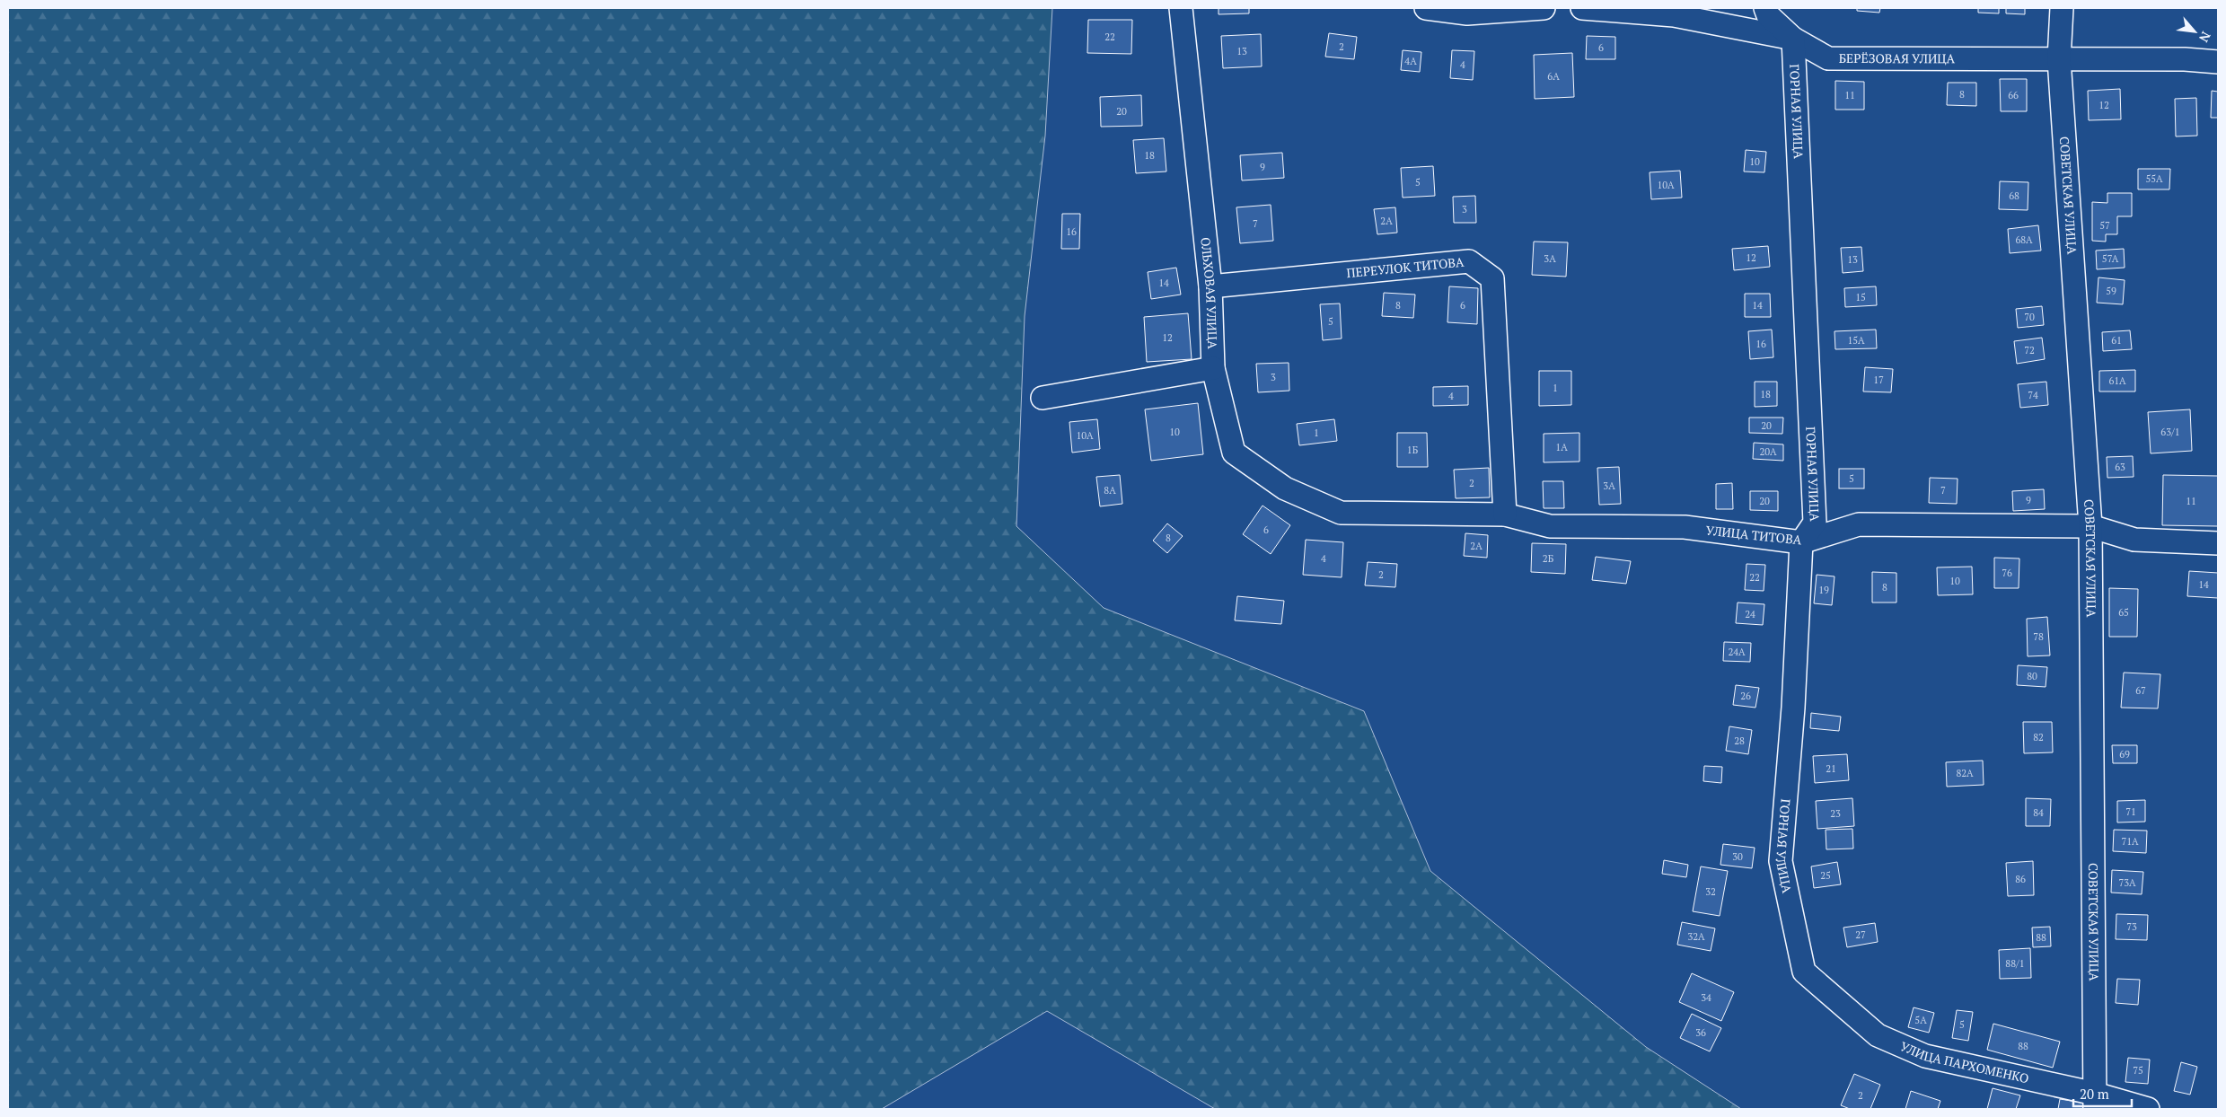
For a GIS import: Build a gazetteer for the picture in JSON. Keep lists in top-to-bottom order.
{
  "streets": {
    "street": [
      "БЕРЁЗОВАЯ УЛИЦА",
      "ГОРНАЯ УЛИЦА",
      "СОВЕТСКАЯ УЛИЦА",
      "ПЕРЕУЛОК ТИТОВА",
      "ОЛЬХОВАЯ УЛИЦА",
      "УЛИЦА ТИТОВА",
      "УЛИЦА ПАРХОМЕНКО"
    ]
  },
  "crossings": [
    ["БЕРЁЗОВАЯ УЛИЦА", "ГОРНАЯ УЛИЦА"],
    ["БЕРЁЗОВАЯ УЛИЦА", "СОВЕТСКАЯ УЛИЦА"],
    ["ГОРНАЯ УЛИЦА", "УЛИЦА ТИТОВА"],
    ["ГОРНАЯ УЛИЦА", "УЛИЦА ПАРХОМЕНКО"],
    ["СОВЕТСКАЯ УЛИЦА", "УЛИЦА ТИТОВА"],
    ["СОВЕТСКАЯ УЛИЦА", "УЛИЦА ПАРХОМЕНКО"],
    ["ПЕРЕУЛОК ТИТОВА", "ОЛЬХОВАЯ УЛИЦА"],
    ["ПЕРЕУЛОК ТИТОВА", "УЛИЦА ТИТОВА"],
    ["ОЛЬХОВАЯ УЛИЦА", "УЛИЦА ТИТОВА"]
  ],
  "house_numbers": [
    "22",
    "2",
    "6",
    "13",
    "4А",
    "4",
    "6А",
    "8",
    "11",
    "66",
    "12",
    "20",
    "18",
    "10",
    "9",
    "55А",
    "5",
    "10А",
    "68",
    "3",
    "2А",
    "7",
    "57",
    "16",
    "68А",
    "12",
    "3А",
    "57А",
    "13",
    "14",
    "59",
    "15",
    "8",
    "6",
    "14",
    "70",
    "5",
    "12",
    "15А",
    "61",
    "16",
    "72",
    "3",
    "17",
    "61А",
    "1",
    "18",
    "74",
    "4",
    "20",
    "10",
    "63/1",
    "1",
    "10А",
    "1А",
    "1Б",
    "20А",
    "63",
    "5",
    "2",
    "3А",
    "8А",
    "7",
    "9",
    "20",
    "11",
    "6",
    "8",
    "2А",
    "4",
    "2Б",
    "76",
    "2",
    "22",
    "10",
    "14",
    "8",
    "19",
    "65",
    "24",
    "78",
    "24А",
    "80",
    "67",
    "26",
    "82",
    "28",
    "69",
    "21",
    "82А",
    "71",
    "84",
    "23",
    "71А",
    "30",
    "25",
    "86",
    "73А",
    "32",
    "73",
    "27",
    "32А",
    "88",
    "88/1",
    "34",
    "5А",
    "5",
    "36",
    "88",
    "75",
    "2"
  ],
  "scale_bar": "20 m",
  "north": "bottom right"
}
